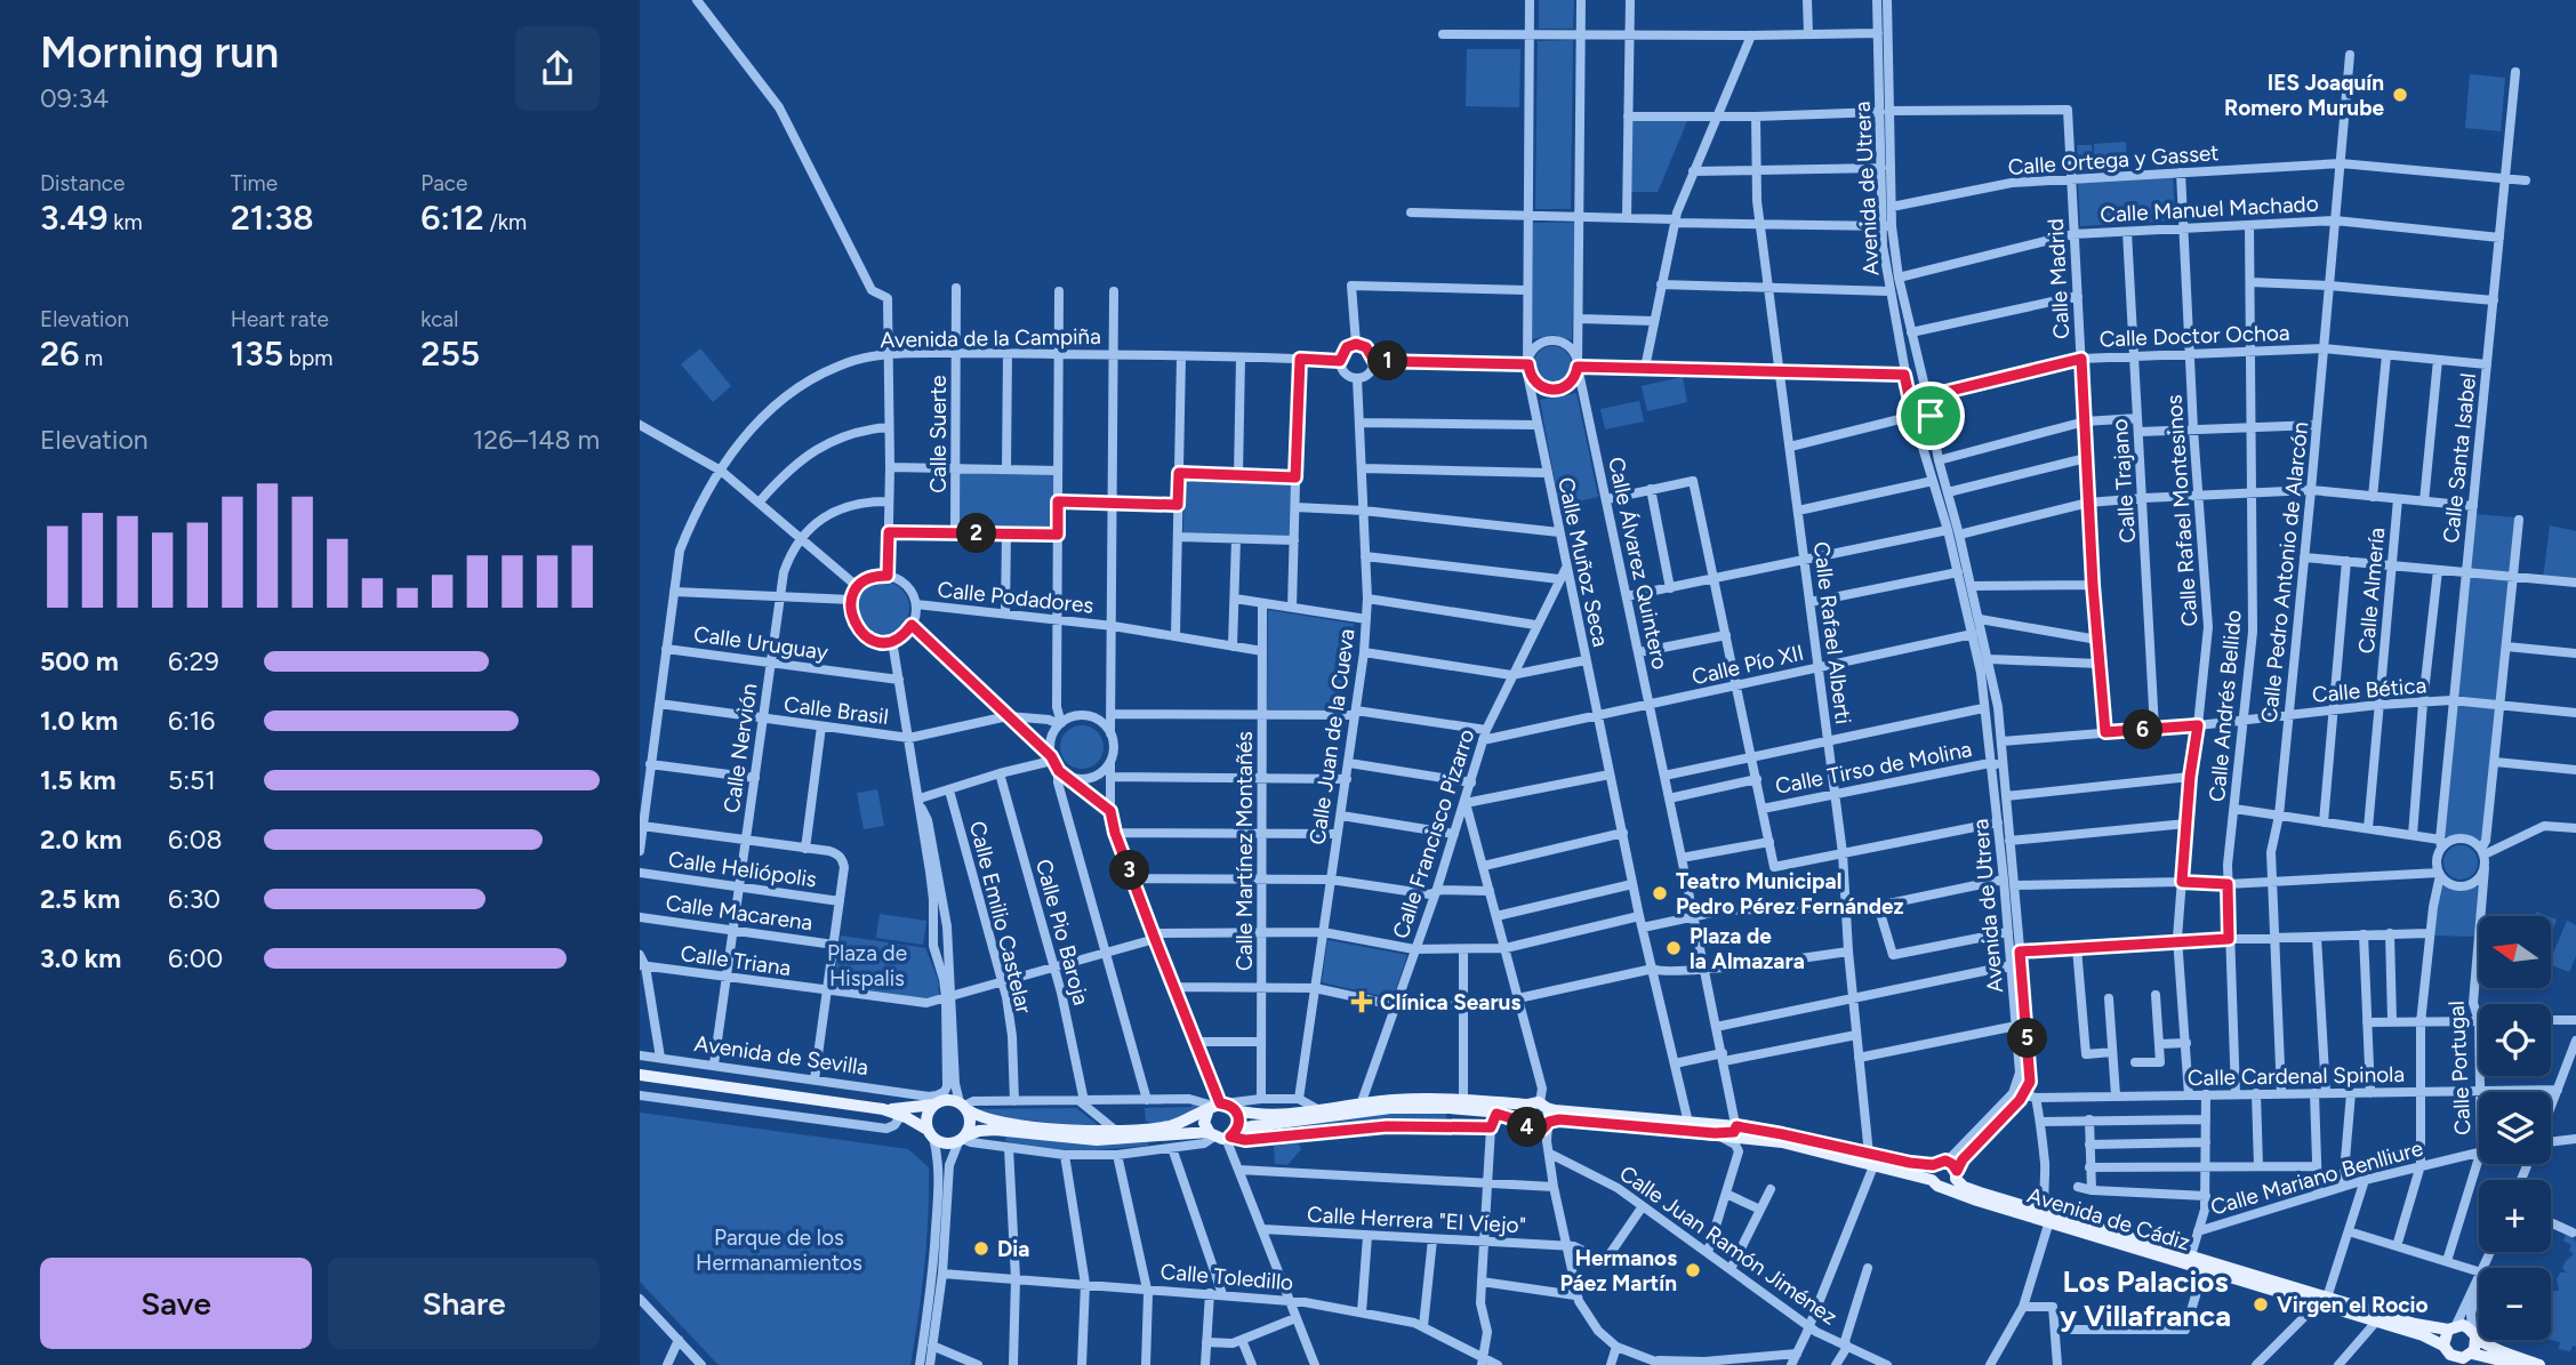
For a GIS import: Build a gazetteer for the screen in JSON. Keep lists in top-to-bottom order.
{
  "streets": {
    "main road": ["Avenida de Sevilla", "Avenida de Cádiz"],
    "street": [
      "Calle Ortega y Gasset",
      "Avenida de Utrera",
      "Calle Manuel Machado",
      "Calle Madrid",
      "Calle Doctor Ochoa",
      "Avenida de la Campiña",
      "Calle Suerte",
      "Calle Santa Isabel",
      "Calle Trajano",
      "Calle Rafael Montesinos",
      "Calle Muñoz Seca",
      "Calle Álvarez Quintero",
      "Calle Pedro Antonio de Alarcón",
      "Calle Almería",
      "Calle Podadores",
      "Calle Rafael Alberti",
      "Calle Uruguay",
      "Calle Pío XII",
      "Calle Bética",
      "Calle Andrés Bellido",
      "Calle Brasil",
      "Calle Juan de la Cueva",
      "Calle Nervión",
      "Calle Tirso de Molina",
      "Calle Francisco Pizarro",
      "Calle Martínez Montañés",
      "Calle Heliópolis",
      "Calle Macarena",
      "Calle Emilio Castelar",
      "Calle Pio Baroja",
      "Calle Triana",
      "Calle Portugal",
      "Calle Cardenal Spinola",
      "Calle Mariano Benlliure",
      "Calle Herrera \"El Viejo\"",
      "Calle Juan Ramón Jiménez",
      "Calle Toledillo"
    ]
  },
  "crossings": [
    ["Calle Ortega y Gasset", "Avenida de Utrera"],
    ["Calle Ortega y Gasset", "Calle Madrid"],
    ["Calle Ortega y Gasset", "Calle Santa Isabel"],
    ["Calle Ortega y Gasset", "Calle Rafael Montesinos"],
    ["Calle Ortega y Gasset", "Calle Pedro Antonio de Alarcón"],
    ["Avenida de Utrera", "Calle Manuel Machado"],
    ["Avenida de Utrera", "Calle Madrid"],
    ["Avenida de Utrera", "Calle Doctor Ochoa"],
    ["Avenida de Utrera", "Calle Bética"],
    ["Avenida de Utrera", "Calle Tirso de Molina"],
    ["Avenida de Utrera", "Calle Cardenal Spinola"],
    ["Avenida de Utrera", "Avenida de Cádiz"],
    ["Calle Manuel Machado", "Calle Madrid"],
    ["Calle Manuel Machado", "Calle Santa Isabel"],
    ["Calle Manuel Machado", "Calle Trajano"],
    ["Calle Manuel Machado", "Calle Rafael Montesinos"],
    ["Calle Manuel Machado", "Calle Pedro Antonio de Alarcón"],
    ["Calle Manuel Machado", "Calle Andrés Bellido"],
    ["Calle Madrid", "Calle Doctor Ochoa"],
    ["Calle Madrid", "Calle Bética"],
    ["Calle Doctor Ochoa", "Calle Santa Isabel"],
    ["Calle Doctor Ochoa", "Calle Trajano"],
    ["Calle Doctor Ochoa", "Calle Rafael Montesinos"],
    ["Calle Doctor Ochoa", "Calle Pedro Antonio de Alarcón"],
    ["Calle Doctor Ochoa", "Calle Andrés Bellido"],
    ["Avenida de la Campiña", "Calle Suerte"],
    ["Avenida de la Campiña", "Calle Uruguay"],
    ["Avenida de la Campiña", "Calle Brasil"],
    ["Avenida de la Campiña", "Calle Juan de la Cueva"],
    ["Calle Santa Isabel", "Calle Bética"],
    ["Calle Santa Isabel", "Calle Portugal"],
    ["Calle Trajano", "Calle Bética"],
    ["Calle Rafael Montesinos", "Calle Bética"],
    ["Calle Rafael Montesinos", "Calle Cardenal Spinola"],
    ["Calle Muñoz Seca", "Calle Álvarez Quintero"],
    ["Calle Muñoz Seca", "Calle Pío XII"],
    ["Calle Muñoz Seca", "Calle Francisco Pizarro"],
    ["Calle Muñoz Seca", "Calle Triana"],
    ["Calle Álvarez Quintero", "Calle Pío XII"],
    ["Calle Pedro Antonio de Alarcón", "Calle Bética"],
    ["Calle Pedro Antonio de Alarcón", "Calle Cardenal Spinola"],
    ["Calle Almería", "Calle Bética"],
    ["Calle Podadores", "Calle Martínez Montañés"],
    ["Calle Rafael Alberti", "Calle Pío XII"],
    ["Calle Rafael Alberti", "Calle Tirso de Molina"],
    ["Calle Uruguay", "Calle Nervión"],
    ["Calle Pío XII", "Calle Francisco Pizarro"],
    ["Calle Bética", "Calle Andrés Bellido"],
    ["Calle Andrés Bellido", "Calle Cardenal Spinola"],
    ["Calle Brasil", "Calle Nervión"],
    ["Calle Juan de la Cueva", "Calle Triana"],
    ["Calle Nervión", "Calle Heliópolis"],
    ["Calle Nervión", "Calle Macarena"],
    ["Calle Nervión", "Calle Triana"],
    ["Calle Nervión", "Avenida de Sevilla"],
    ["Calle Francisco Pizarro", "Calle Triana"],
    ["Calle Martínez Montañés", "Calle Triana"],
    ["Calle Emilio Castelar", "Calle Triana"],
    ["Calle Pio Baroja", "Calle Triana"],
    ["Calle Portugal", "Calle Cardenal Spinola"],
    ["Calle Herrera \"El Viejo\"", "Calle Juan Ramón Jiménez"]
  ],
  "districts": ["Los Palacios y Villafranca"],
  "parks": ["Plaza de Hispalis", "Parque de los Hermanamientos"],
  "places": {
    "other": [
      "IES Joaquín Romero Murube",
      "Teatro Municipal Pedro Pérez Fernández",
      "Plaza de la Almazara",
      "Dia",
      "Hermanos Páez Martín",
      "Virgen el Rocio"
    ],
    "health": ["Clínica Searus"]
  },
  "north": "left",
  "page": {
    "heading": ["Morning run", "09:34"],
    "stats": [
      ["Distance", "3.49 km"],
      ["Time", "21:38"],
      ["Pace", "6:12 /km"],
      ["Elevation", "26 m"],
      ["Heart rate", "135 bpm"],
      ["kcal", "255"]
    ],
    "pins": [
      "1",
      "2",
      "6",
      "3",
      "5",
      "4"
    ],
    "chart": ["Elevation", "126–148 m"],
    "list": [
      {
        "name": "500 m",
        "note": "6:29"
      },
      {
        "name": "1.0 km",
        "note": "6:16"
      },
      {
        "name": "1.5 km",
        "note": "5:51"
      },
      {
        "name": "2.0 km",
        "note": "6:08"
      },
      {
        "name": "2.5 km",
        "note": "6:30"
      },
      {
        "name": "3.0 km",
        "note": "6:00"
      }
    ],
    "map_buttons": ["+", "−"],
    "buttons": ["Save", "Share"]
  }
}
